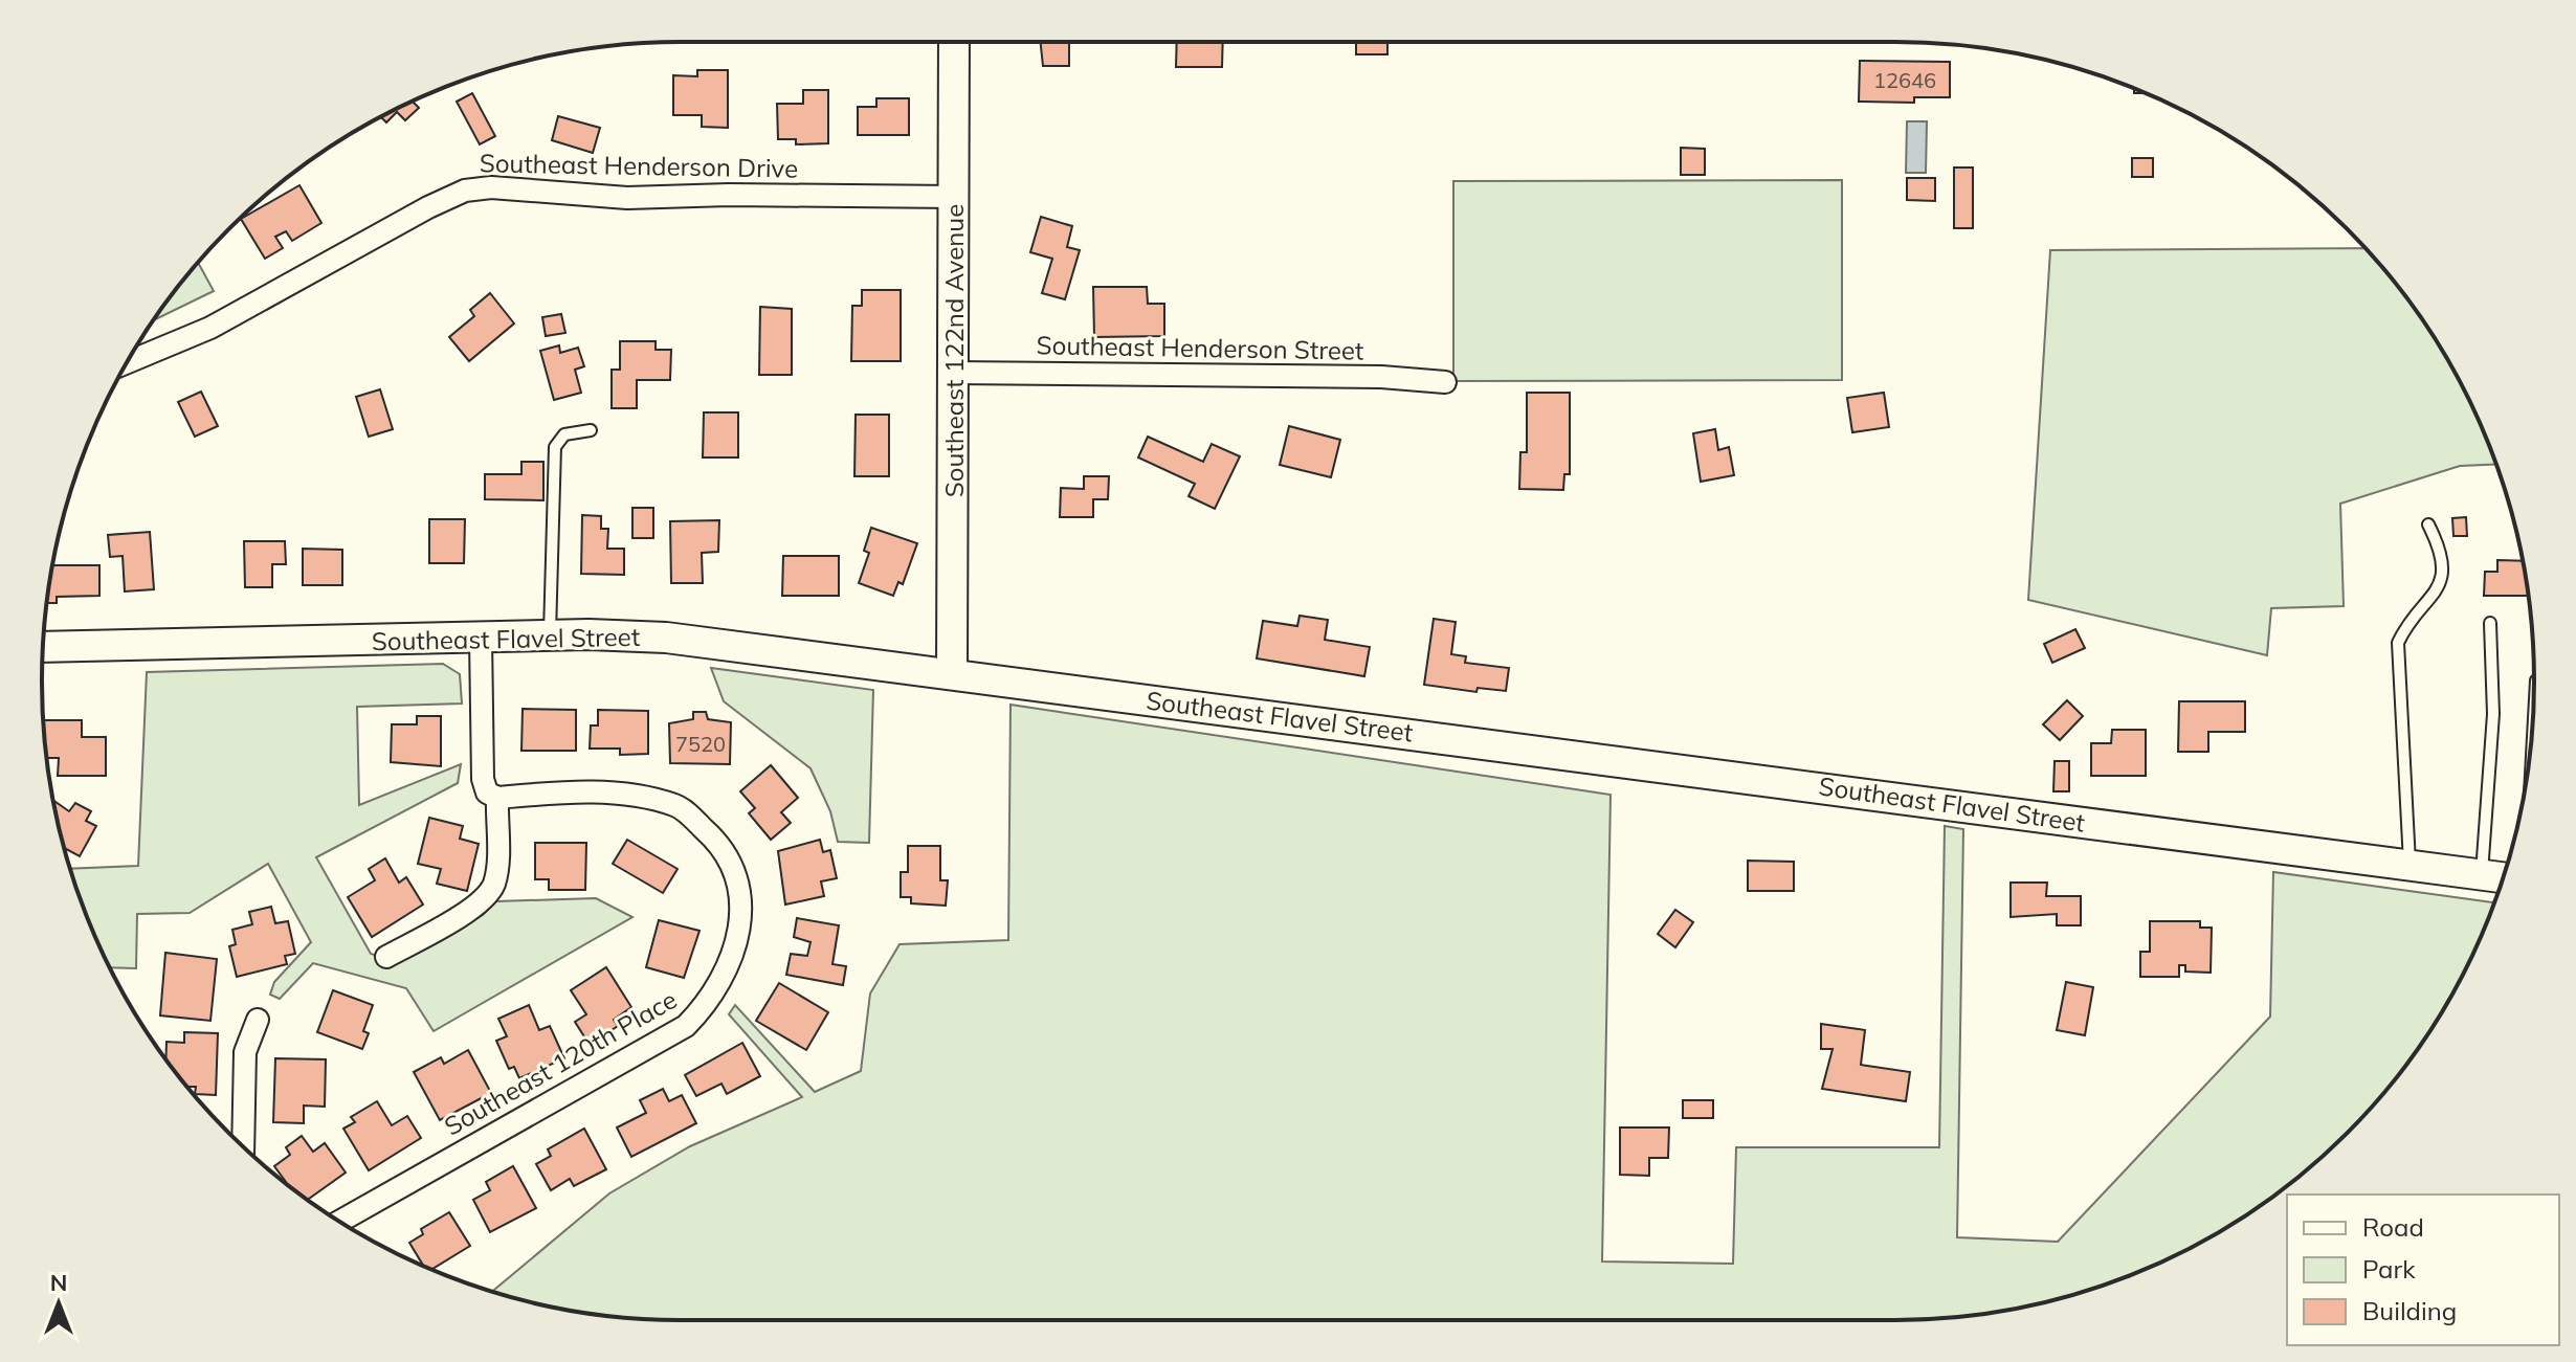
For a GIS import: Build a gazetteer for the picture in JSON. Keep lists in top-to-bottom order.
{
  "streets": {
    "street": [
      "Southeast Henderson Drive",
      "Southeast Henderson Street",
      "Southeast 122nd Avenue",
      "Southeast Flavel Street",
      "Southeast 120th Place"
    ]
  },
  "crossings": [
    ["Southeast Henderson Drive", "Southeast 122nd Avenue"],
    ["Southeast Henderson Street", "Southeast 122nd Avenue"],
    ["Southeast 122nd Avenue", "Southeast Flavel Street"]
  ],
  "house_numbers": ["12646", "7520"],
  "legend": ["Road", "Park", "Building"],
  "north": "top"
}
